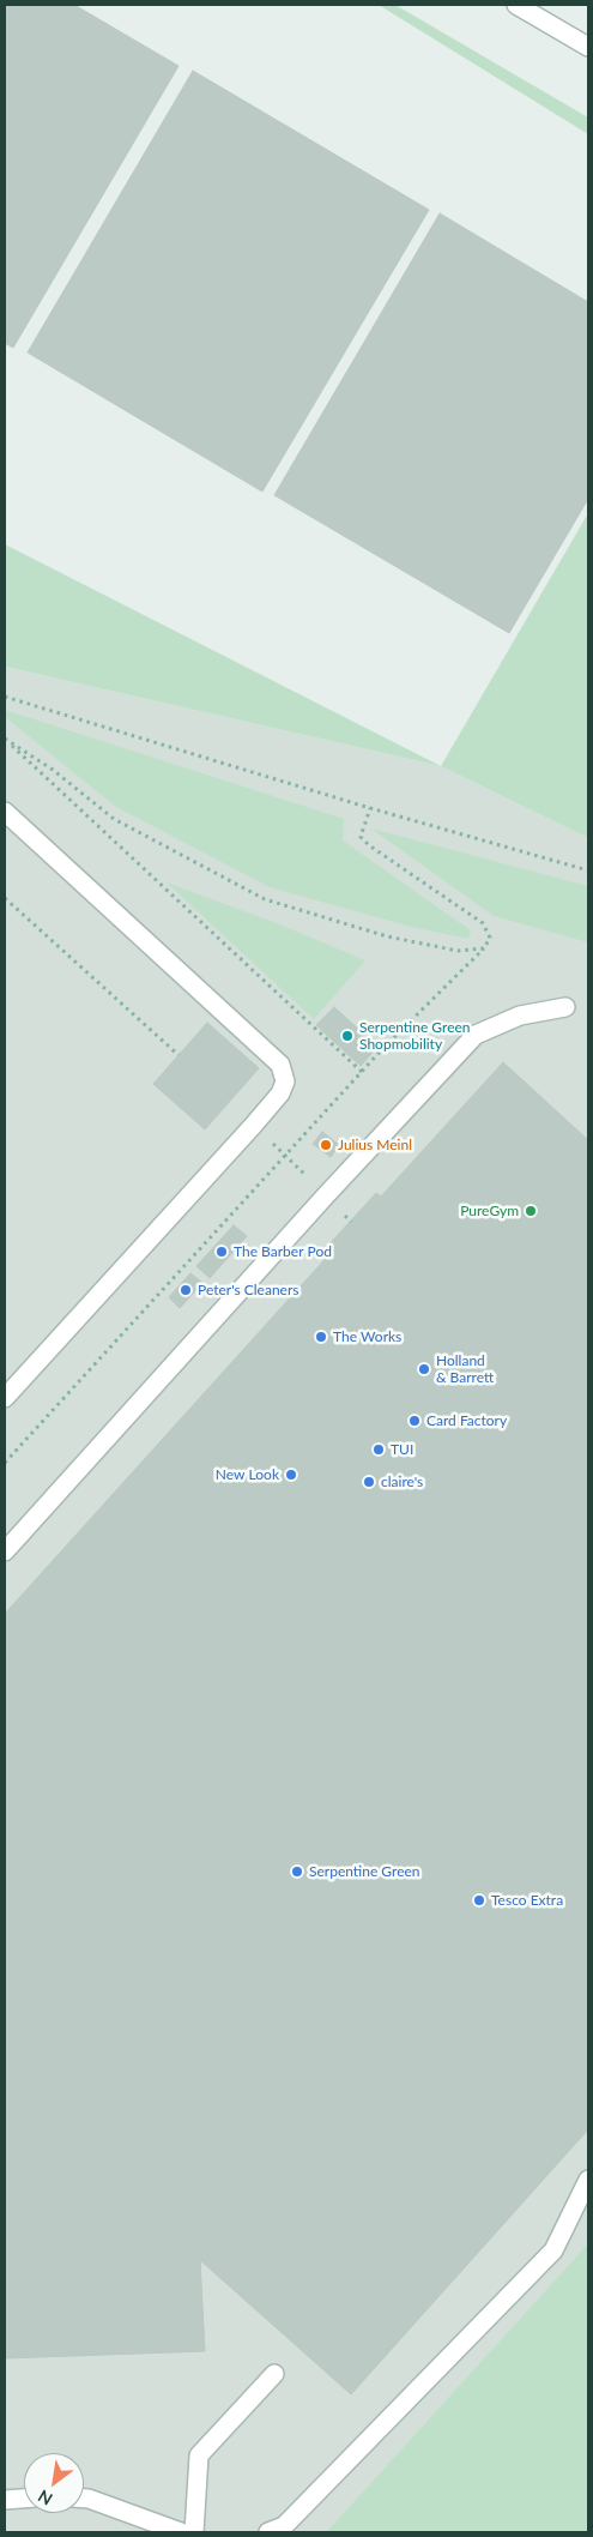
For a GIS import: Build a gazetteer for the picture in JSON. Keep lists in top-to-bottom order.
{
  "places": [
    "Serpentine Green Shopmobility",
    "Julius Meinl",
    "PureGym",
    "The Barber Pod",
    "Peter's Cleaners",
    "The Works",
    "Holland & Barrett",
    "Card Factory",
    "TUI",
    "New Look",
    "claire's",
    "Serpentine Green",
    "Tesco Extra"
  ],
  "north": "bottom left"
}
